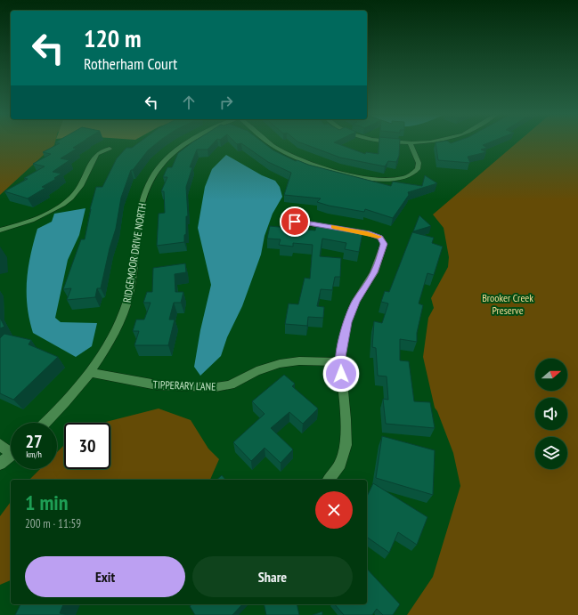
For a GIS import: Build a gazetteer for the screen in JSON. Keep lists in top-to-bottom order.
{
  "streets": {
    "street": ["RIDGEMOOR DRIVE NORTH", "TIPPERARY LANE"]
  },
  "crossings": [
    ["RIDGEMOOR DRIVE NORTH", "TIPPERARY LANE"]
  ],
  "parks": ["Brooker Creek Preserve"],
  "north": "right",
  "page": {
    "turn": ["120 m", "Rotherham Court"],
    "speed": "27 km/h",
    "limit": "30",
    "heading": ["1 min", "200 m · 11:59"],
    "buttons": ["Exit", "Share"]
  }
}
